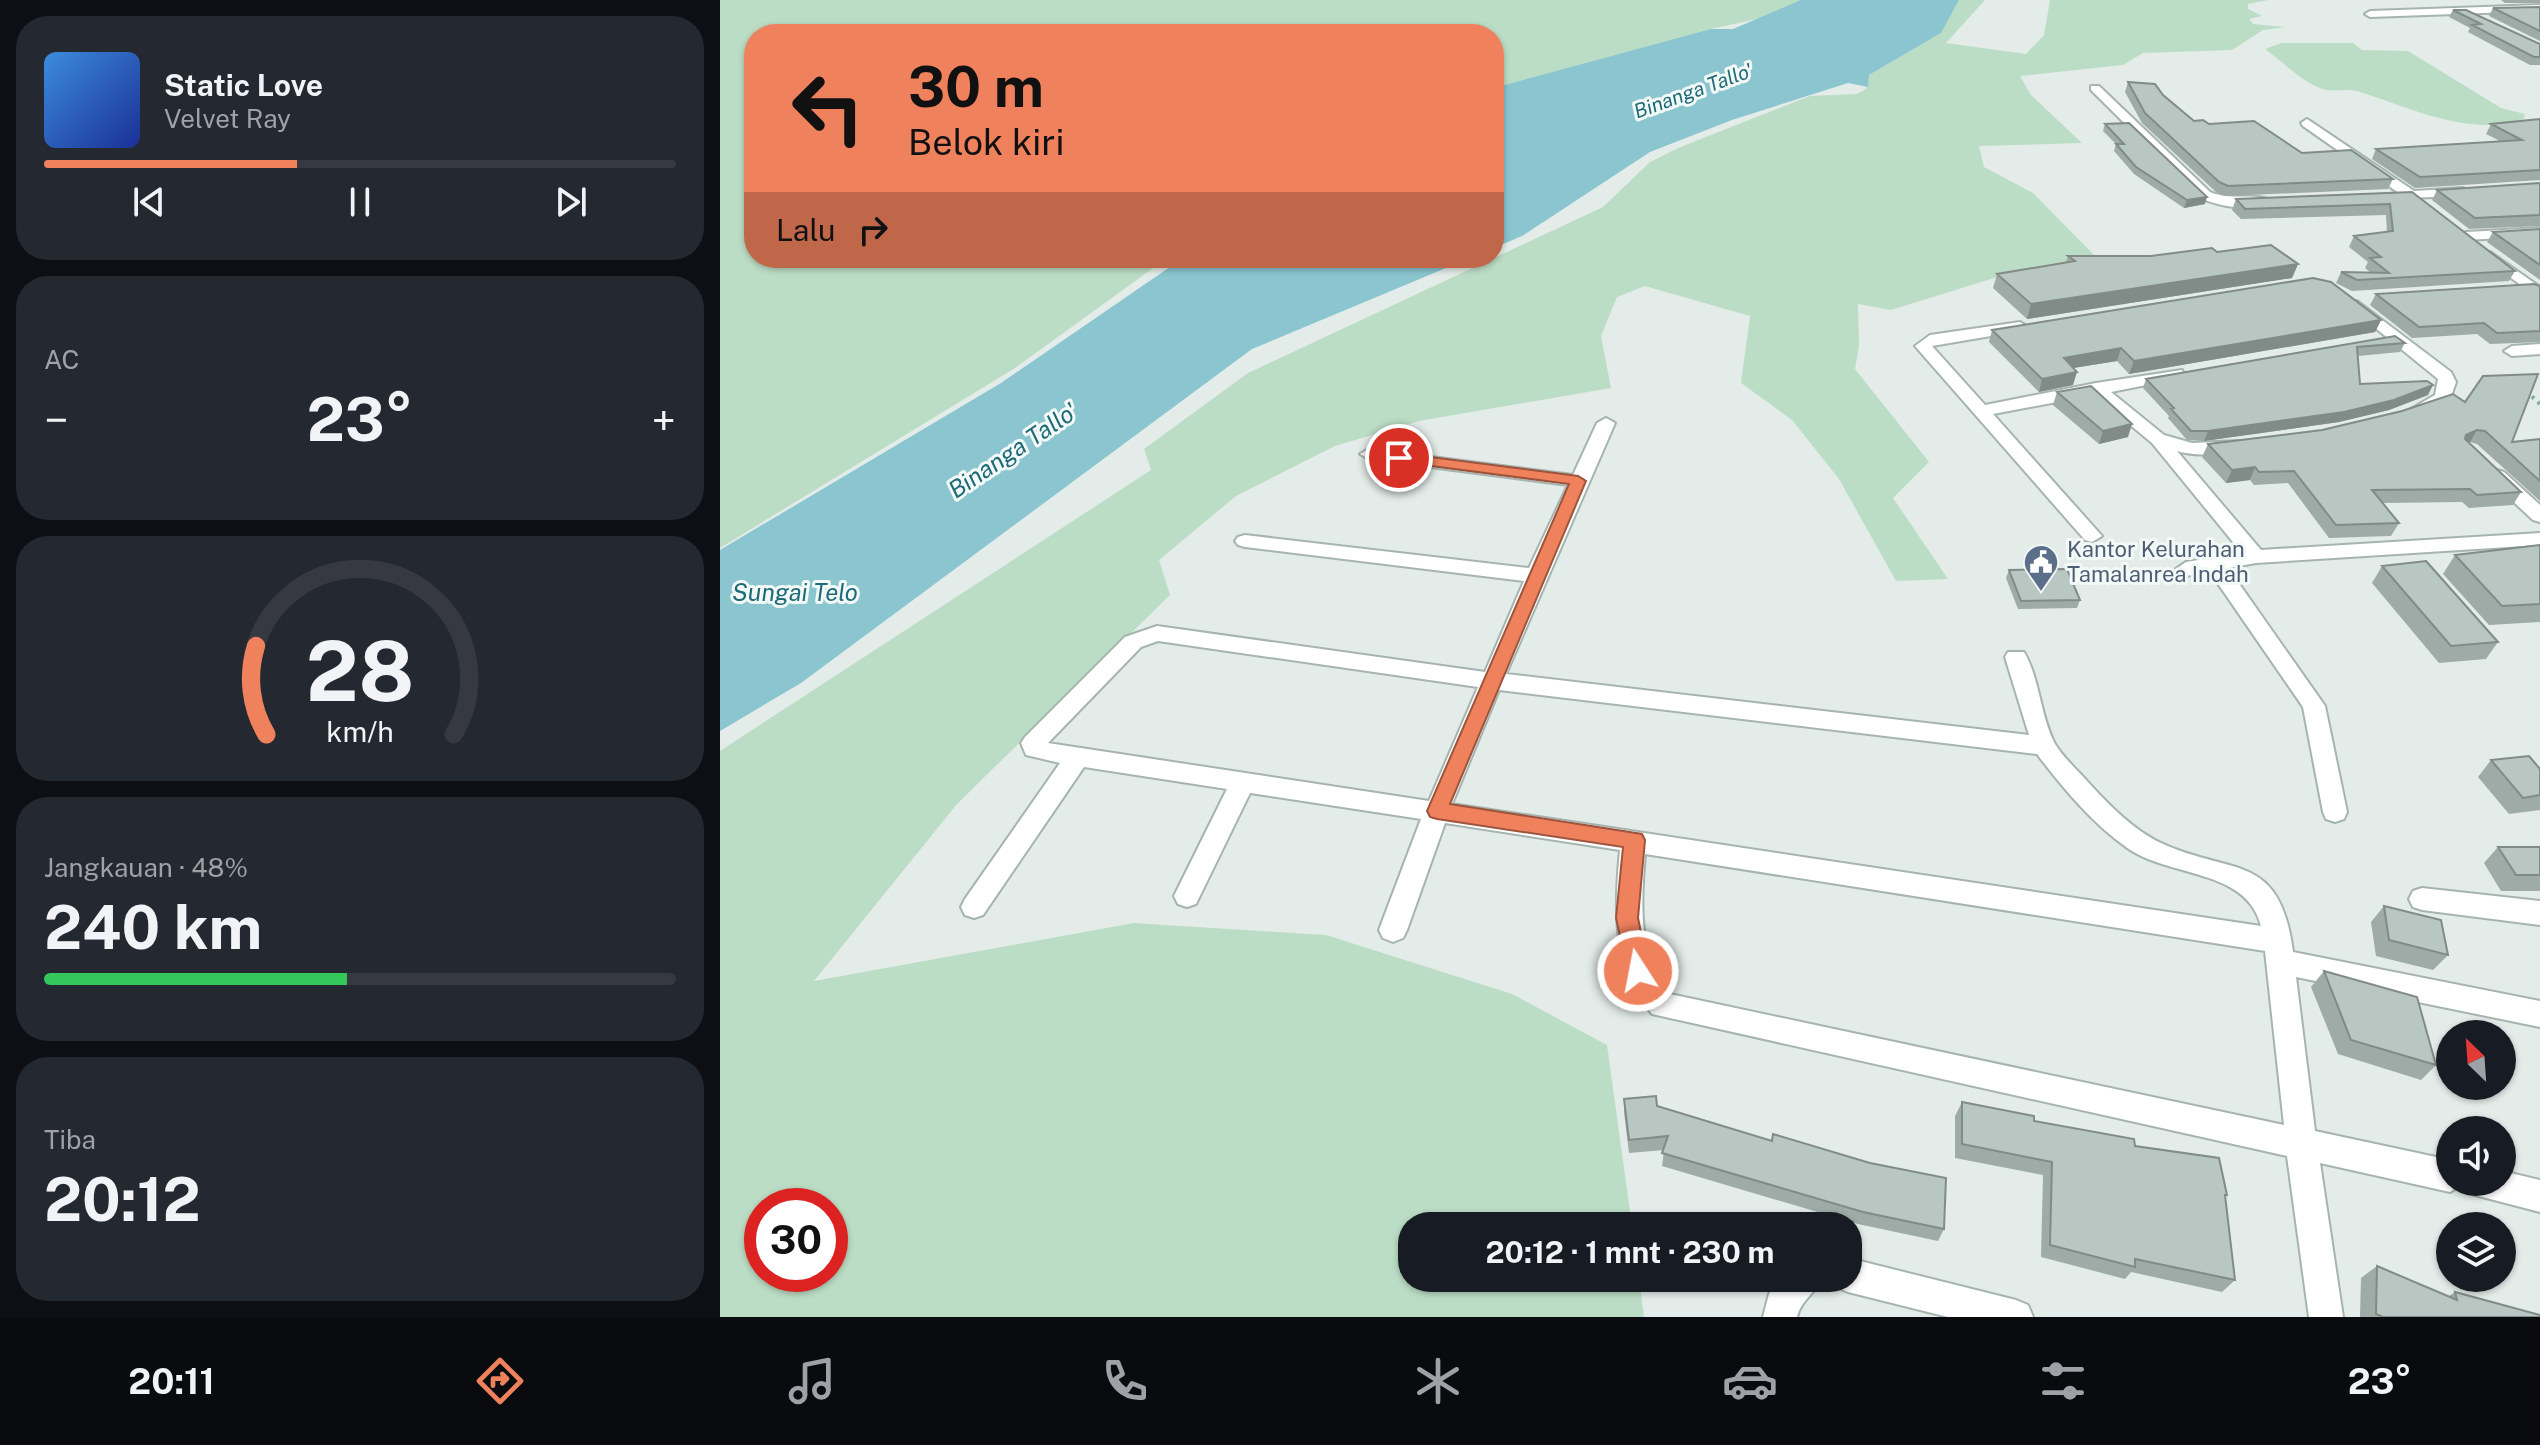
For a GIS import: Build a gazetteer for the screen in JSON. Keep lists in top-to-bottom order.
{
  "water": ["Binanga Tallo'", "Sungai Telo"],
  "places": {
    "public building": ["Kantor Kelurahan Tamalanrea Indah"]
  },
  "north": "top left",
  "page": {
    "turn": ["30 m", "Belok kiri"],
    "song": ["Static Love", "Velvet Ray"],
    "then": "Lalu",
    "tile": [
      "AC",
      ["Jangkauan · 48%", "240 km"],
      ["Tiba", "20:12"]
    ],
    "heat": ["−", "23°", "+"],
    "limit": "30",
    "trip": "20:12 · 1 mnt · 230 m",
    "tabs": ["20:11", "23°"],
    "gauge": ["28", "km/h"]
  }
}
